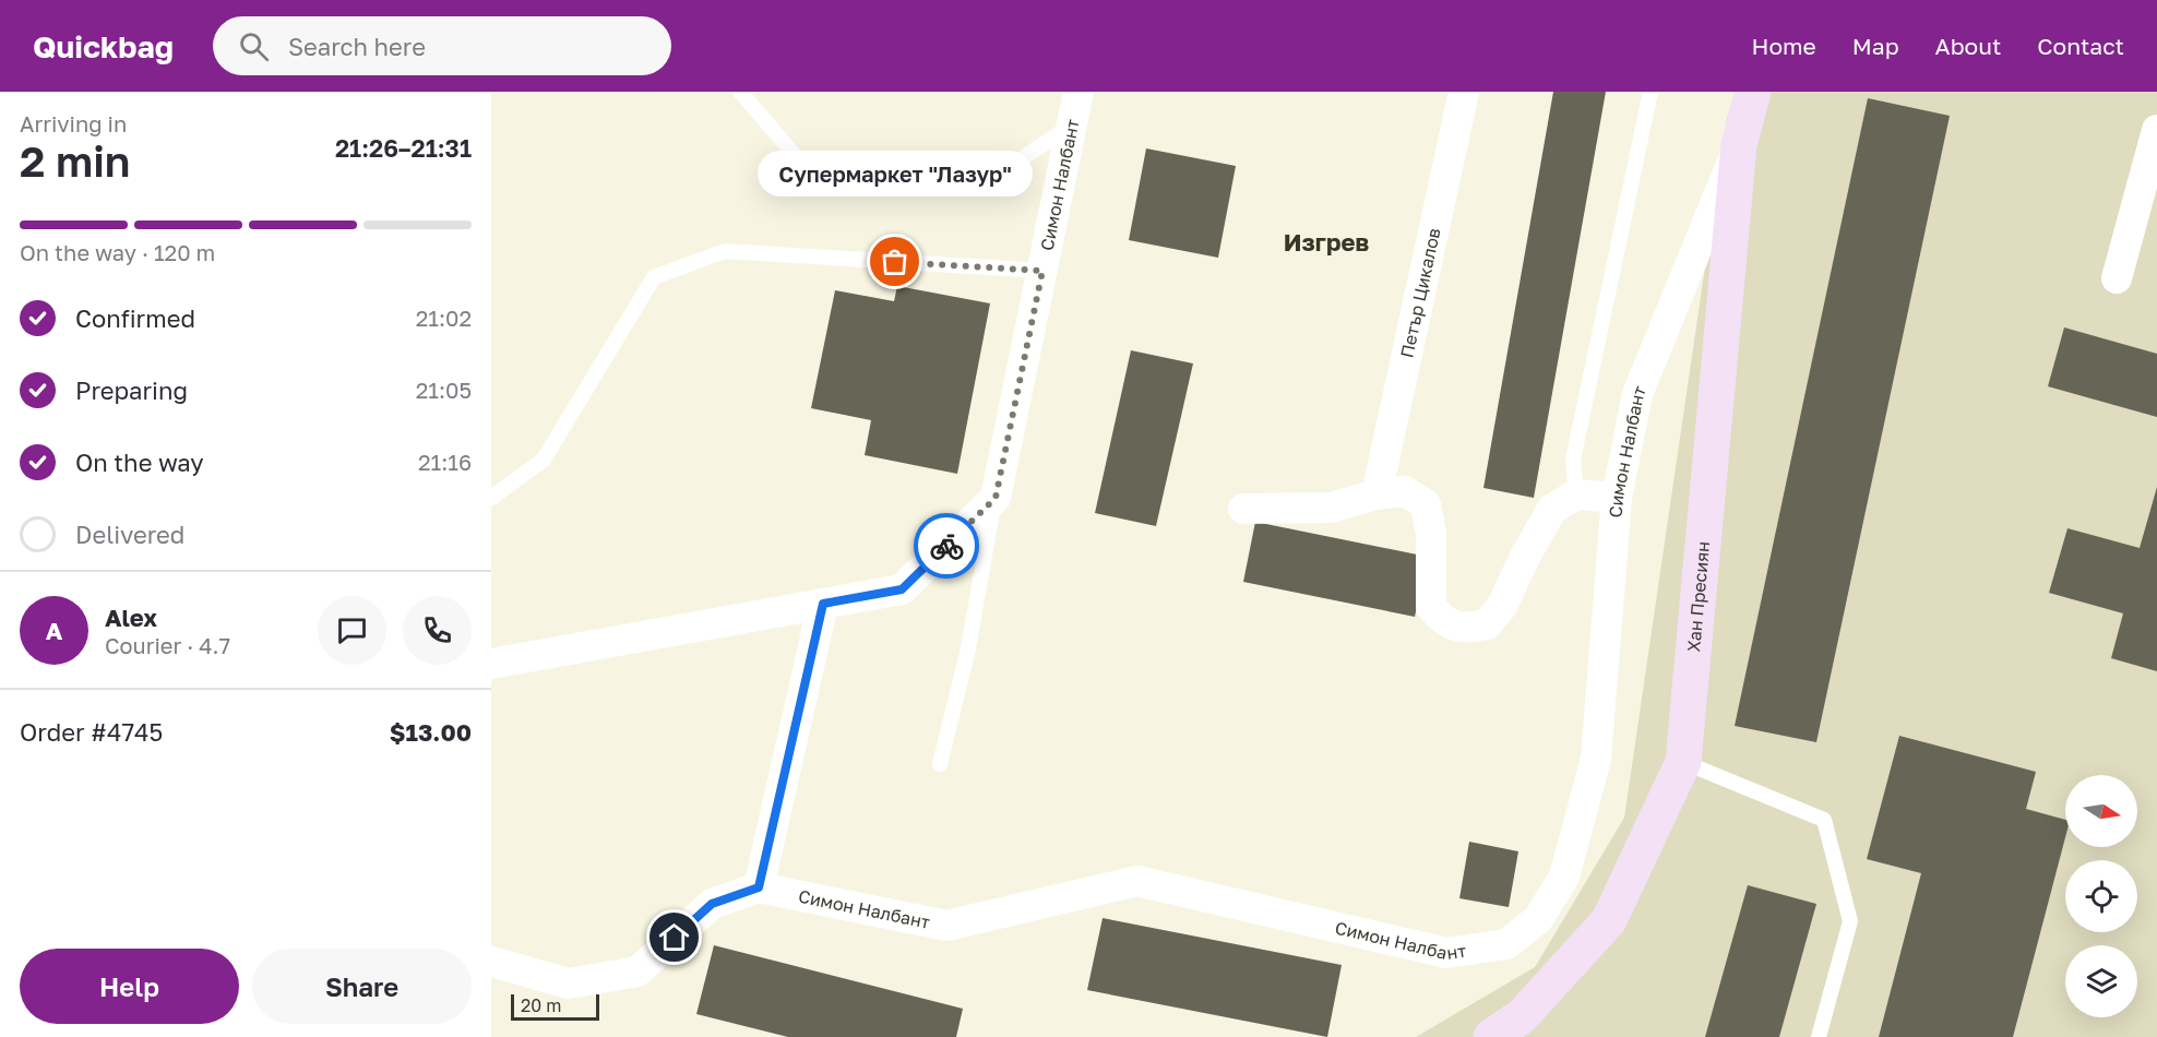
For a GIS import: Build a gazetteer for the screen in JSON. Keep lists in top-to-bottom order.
{
  "streets": {
    "street": ["Симон Налбант", "Петър Цикалов", "Хан Пресиян"]
  },
  "crossings": [
    ["Симон Налбант", "Хан Пресиян"]
  ],
  "districts": ["Изгрев"],
  "places": ["Супермаркет \"Лазур\""],
  "scale_bar": "20 m",
  "north": "right",
  "page": {
    "header": "Quickbag",
    "search": "Search here",
    "nav": [
      "Home",
      "Map",
      "About",
      "Contact"
    ],
    "heading": ["2 min", "Arriving in", "21:26–21:31"],
    "panel": [
      "Alex",
      "Courier · 4.7",
      "Order #4745",
      "$13.00"
    ],
    "bubble": "Супермаркет \"Лазур\"",
    "bar": "On the way · 120 m",
    "list": [
      ["Confirmed", "21:02"],
      ["Preparing", "21:05"],
      ["On the way", "21:16"],
      "Delivered"
    ],
    "round": "A",
    "buttons": ["Help", "Share"],
    "scale": "20 m"
  }
}
